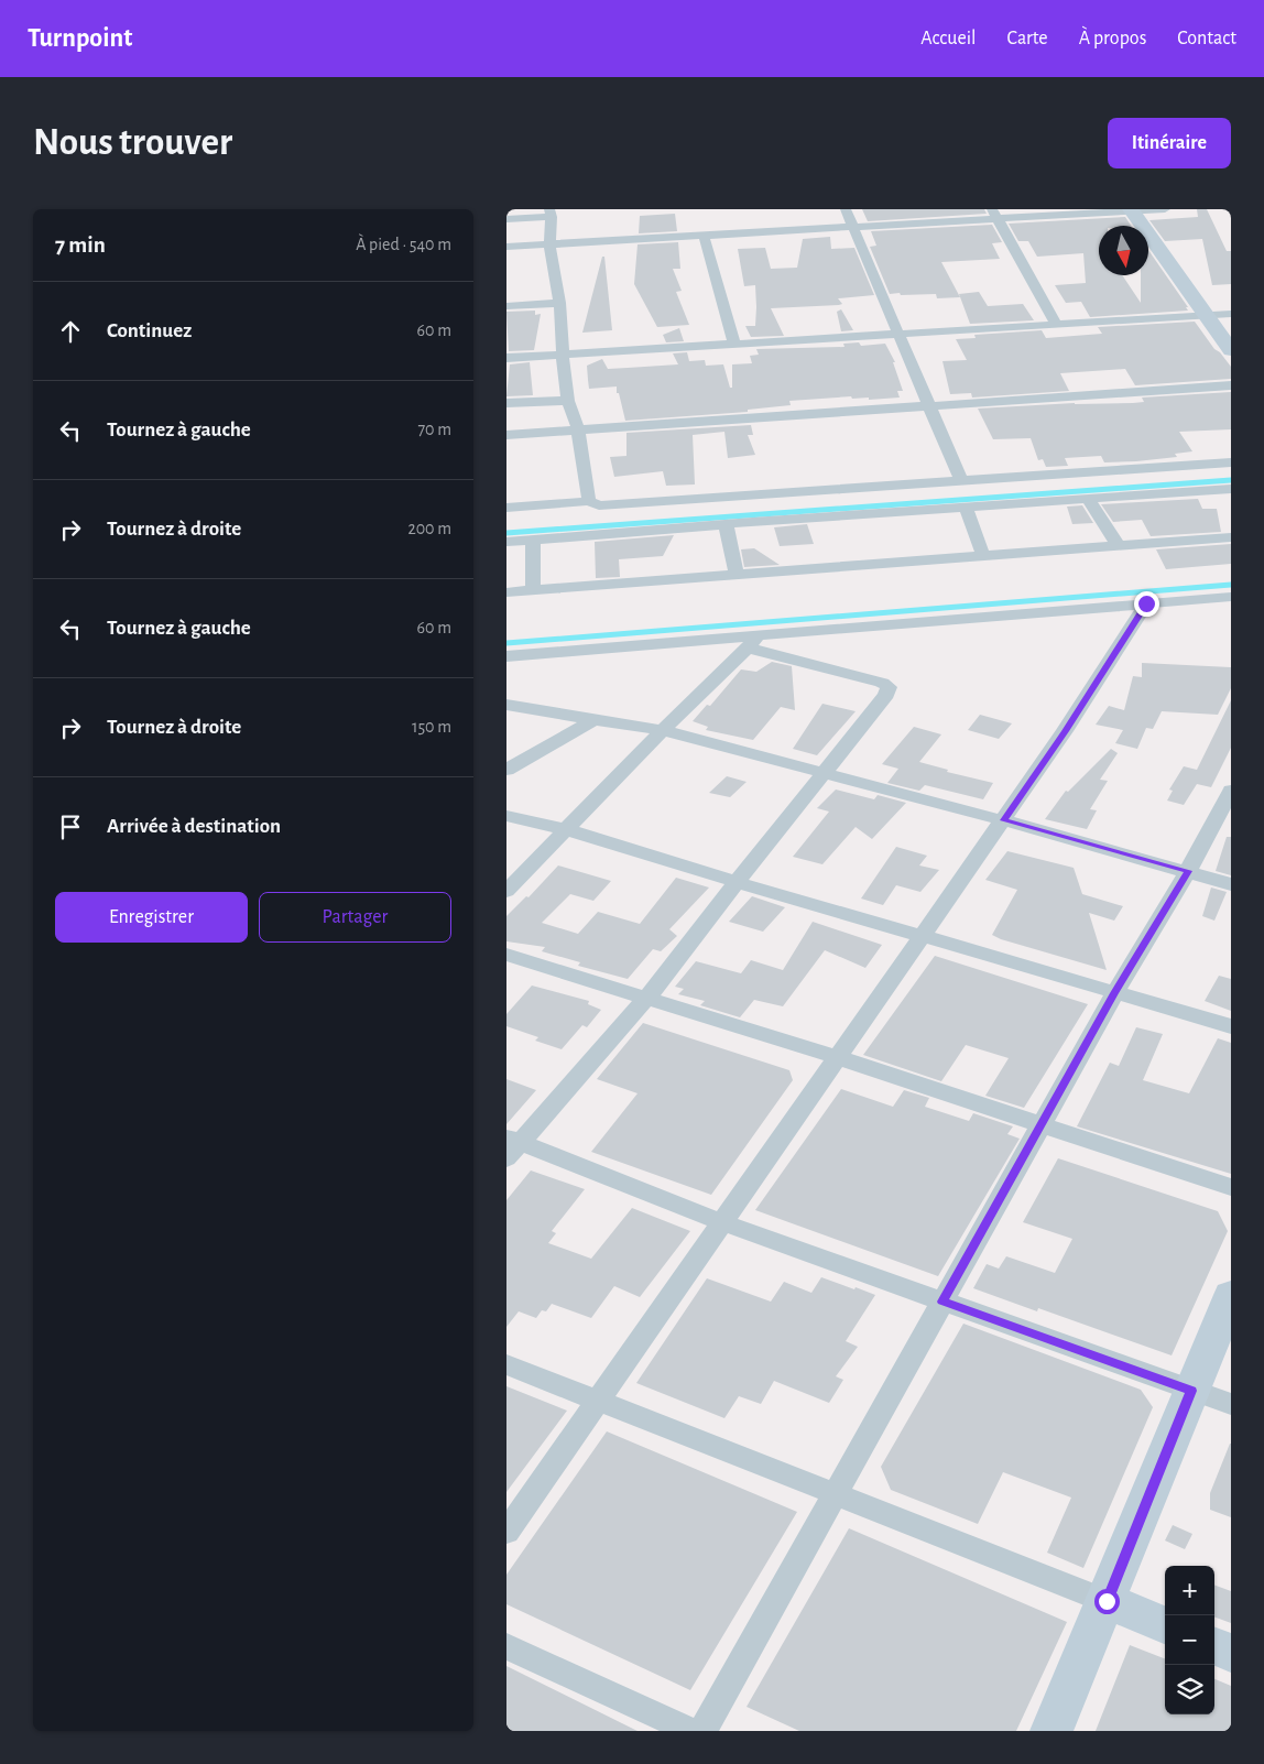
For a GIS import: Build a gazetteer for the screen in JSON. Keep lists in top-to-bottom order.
{
  "north": "bottom",
  "page": {
    "header": "Turnpoint",
    "nav": [
      "Accueil",
      "Carte",
      "À propos",
      "Contact"
    ],
    "buttons": [
      "Itinéraire",
      ["Enregistrer", "Partager"]
    ],
    "title": "Nous trouver",
    "heading": ["7 min", "À pied · 540 m"],
    "list": [
      ["Continuez", "60 m"],
      ["Tournez à gauche", "70 m"],
      ["Tournez à droite", "200 m"],
      ["Tournez à gauche", "60 m"],
      ["Tournez à droite", "150 m"],
      "Arrivée à destination"
    ],
    "map_buttons": ["+", "−"]
  }
}
